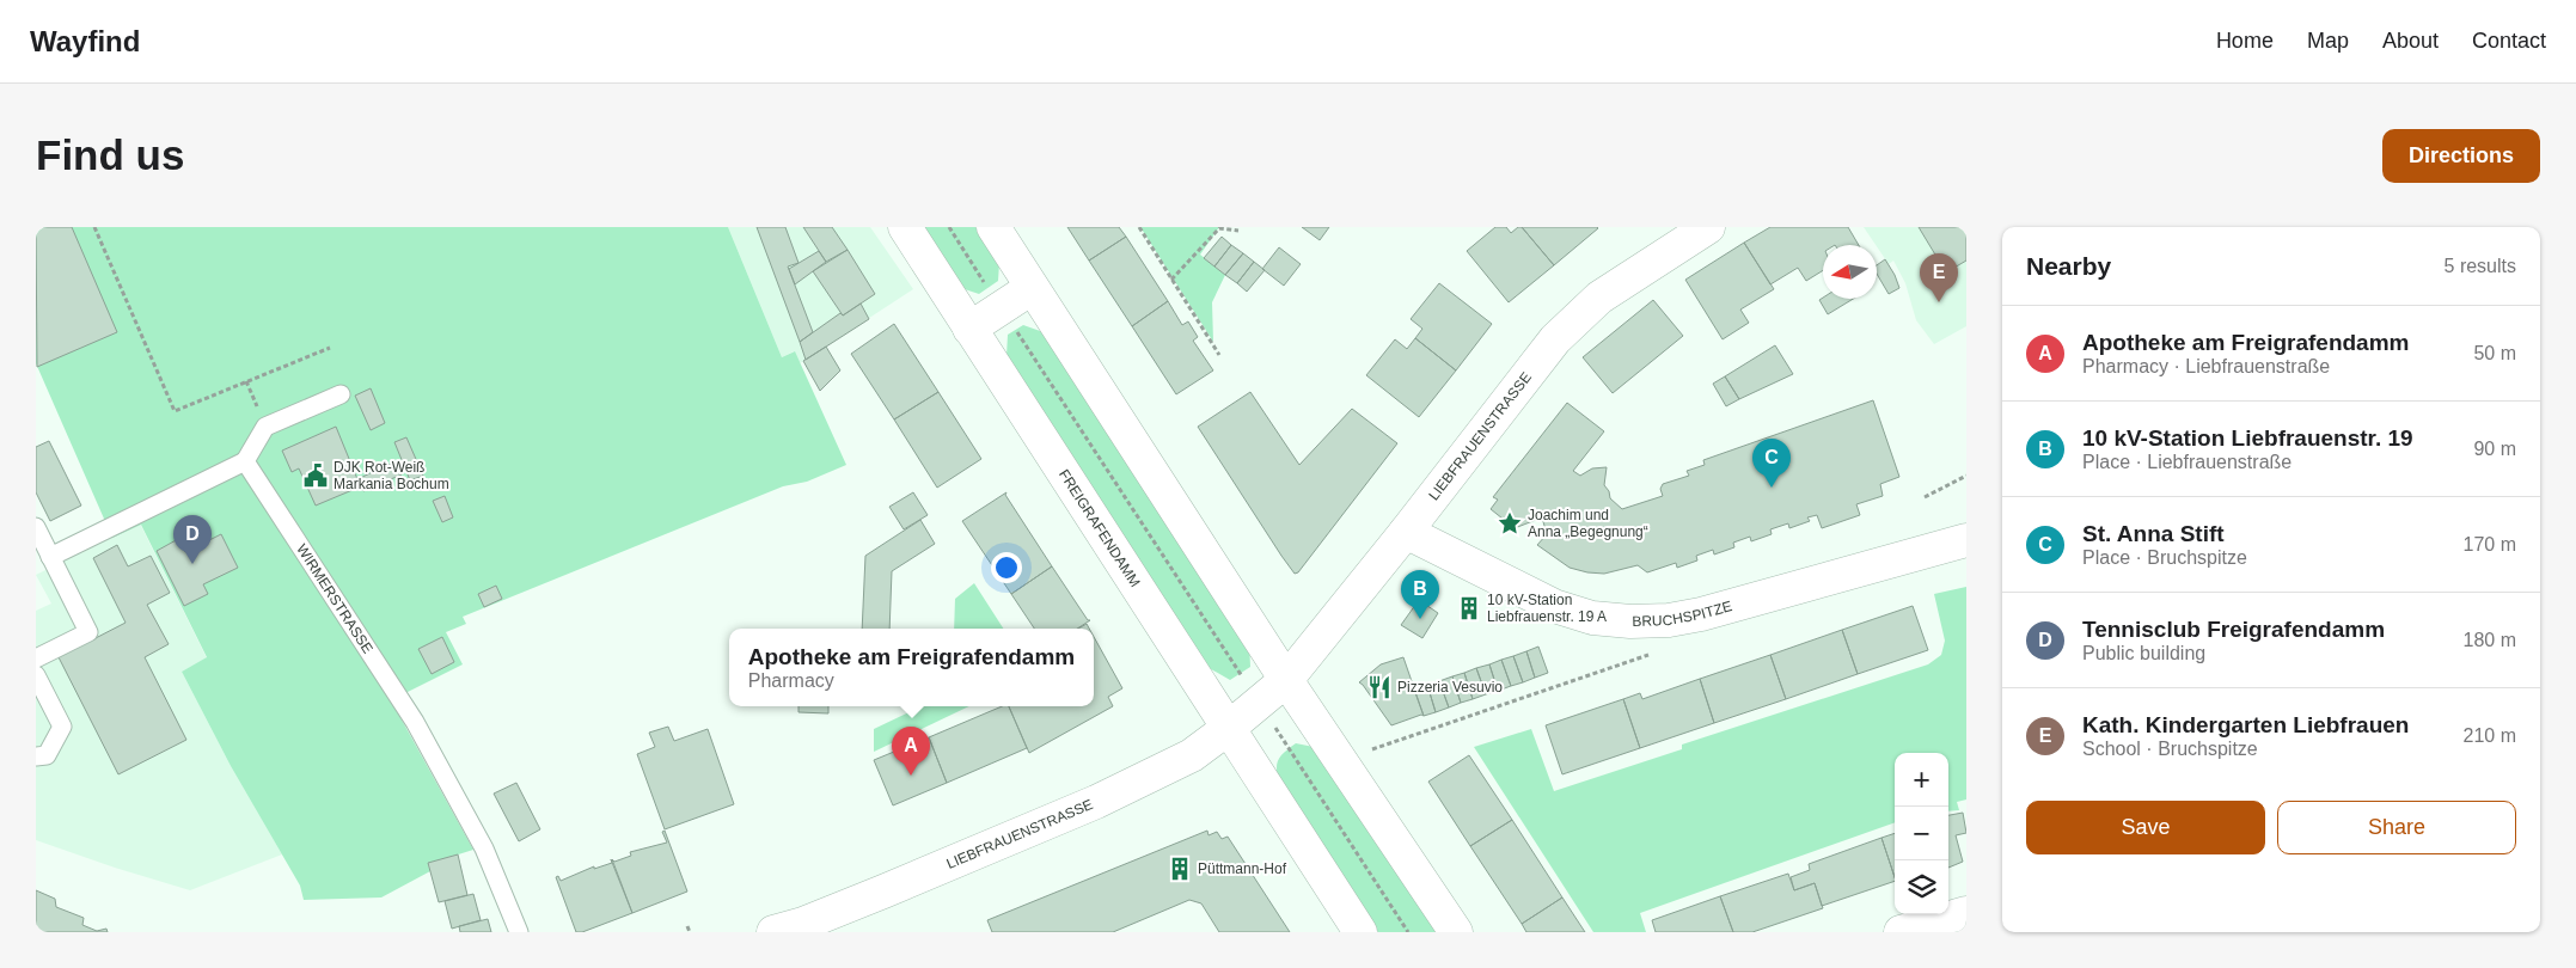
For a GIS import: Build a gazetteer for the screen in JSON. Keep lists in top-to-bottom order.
{
  "streets": {
    "street": ["LIEBFRAUENSTRASSE", "FREIGRAFENDAMM", "BRUCHSPITZE"],
    "lane": ["WIRMERSTRASSE"]
  },
  "crossings": [
    ["LIEBFRAUENSTRASSE", "FREIGRAFENDAMM"],
    ["LIEBFRAUENSTRASSE", "BRUCHSPITZE"]
  ],
  "places": {
    "public building": ["DJK Rot-Weiß Markania Bochum"],
    "place": ["Joachim und Anna „Begegnung“"],
    "building": ["10 kV-Station Liebfrauenstr. 19 A", "Püttmann-Hof"],
    "restaurant": ["Pizzeria Vesuvio"]
  },
  "north": "left",
  "page": {
    "header": "Wayfind",
    "nav": [
      "Home",
      "Map",
      "About",
      "Contact"
    ],
    "buttons": [
      "Directions",
      ["Save", "Share"]
    ],
    "title": "Find us",
    "heading": ["Nearby", "5 results"],
    "pins": [
      "E",
      "C",
      "D",
      "B",
      "A"
    ],
    "list": [
      {
        "mark": "A",
        "name": "Apotheke am Freigrafendamm",
        "note": "Pharmacy · Liebfrauenstraße",
        "value": "50 m"
      },
      {
        "mark": "B",
        "name": "10 kV-Station Liebfrauenstr. 19",
        "note": "Place · Liebfrauenstraße",
        "value": "90 m"
      },
      {
        "mark": "C",
        "name": "St. Anna Stift",
        "note": "Place · Bruchspitze",
        "value": "170 m"
      },
      {
        "mark": "D",
        "name": "Tennisclub Freigrafendamm",
        "note": "Public building",
        "value": "180 m"
      },
      {
        "mark": "E",
        "name": "Kath. Kindergarten Liebfrauen",
        "note": "School · Bruchspitze",
        "value": "210 m"
      }
    ],
    "popup": ["Apotheke am Freigrafendamm", "Pharmacy"],
    "map_buttons": ["+", "−"]
  }
}
